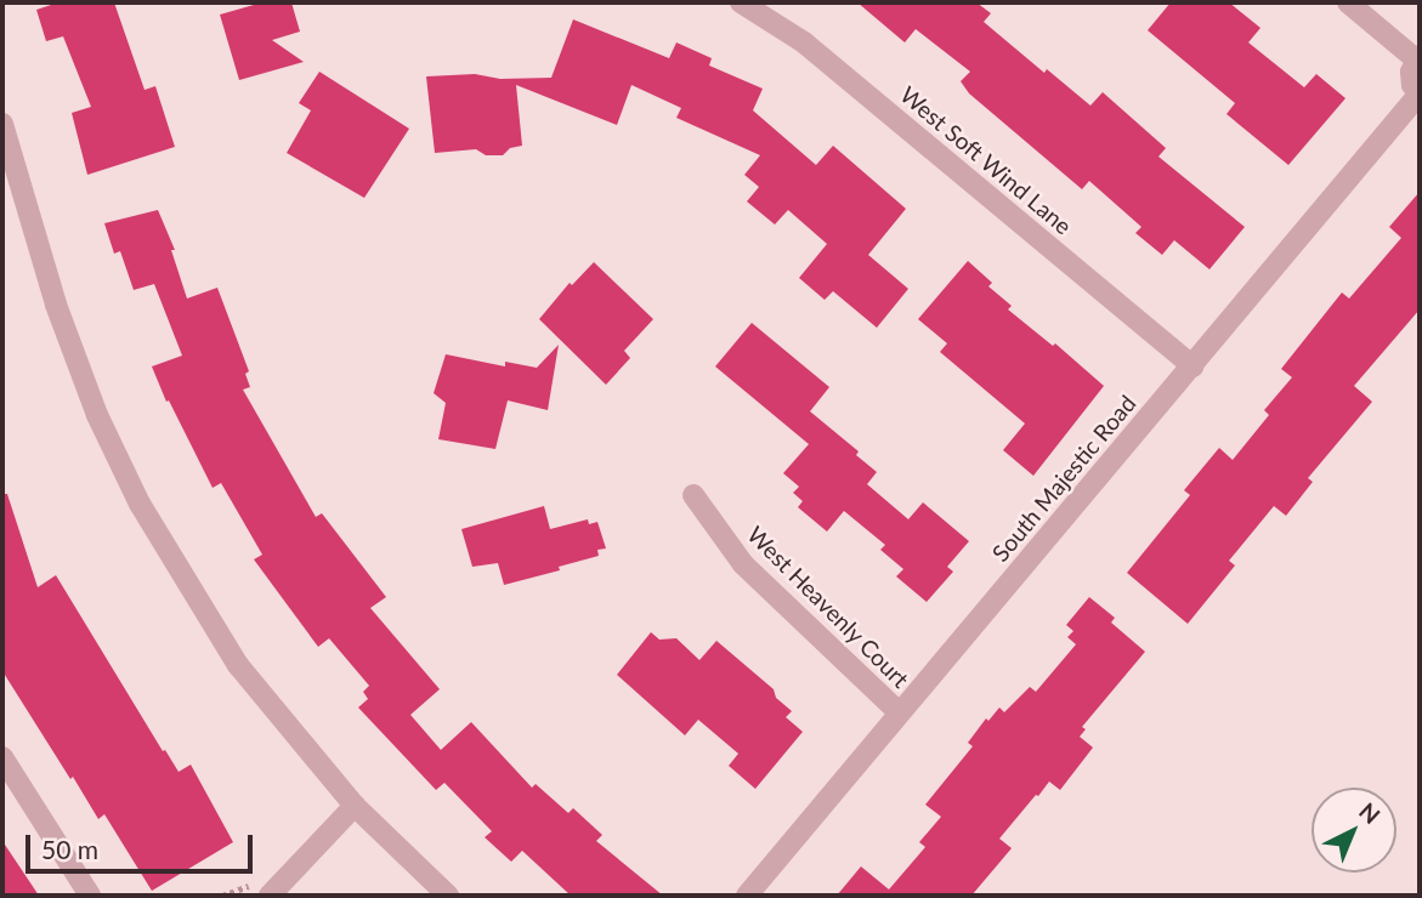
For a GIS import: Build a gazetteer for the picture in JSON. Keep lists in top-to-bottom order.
{
  "streets": {
    "street": ["West Soft Wind Lane", "South Majestic Road", "West Heavenly Court"]
  },
  "crossings": [
    ["West Soft Wind Lane", "South Majestic Road"],
    ["South Majestic Road", "West Heavenly Court"]
  ],
  "scale_bar": "50 m",
  "north": "top right"
}
